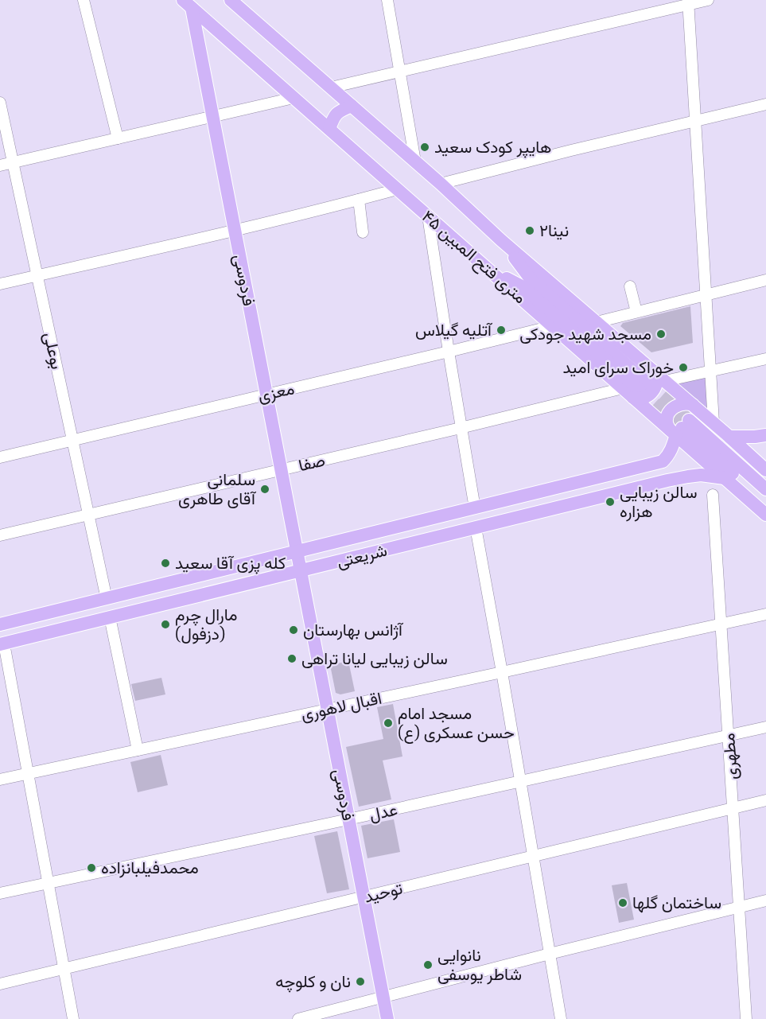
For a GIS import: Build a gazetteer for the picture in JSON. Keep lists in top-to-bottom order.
{
  "streets": {
    "main road": ["۴۵ متری فتح المبین", "فردوسی", "شریعتی"],
    "street": [
      "بوعلی",
      "معزی",
      "صفا",
      "اقبال لاهوری",
      "مطهری",
      "عدل",
      "توحید"
    ]
  },
  "crossings": [
    ["۴۵ متری فتح المبین", "فردوسی"],
    ["۴۵ متری فتح المبین", "معزی"],
    ["۴۵ متری فتح المبین", "صفا"],
    ["۴۵ متری فتح المبین", "شریعتی"],
    ["فردوسی", "معزی"],
    ["فردوسی", "صفا"],
    ["فردوسی", "شریعتی"],
    ["فردوسی", "اقبال لاهوری"],
    ["فردوسی", "عدل"],
    ["فردوسی", "توحید"],
    ["بوعلی", "معزی"],
    ["بوعلی", "صفا"],
    ["بوعلی", "شریعتی"],
    ["اقبال لاهوری", "مطهری"],
    ["مطهری", "عدل"],
    ["مطهری", "توحید"]
  ],
  "places": [
    "هایپر کودک سعید",
    "نینا۲",
    "آتلیه گیلاس",
    "مسجد شهید جودکی",
    "خوراک سرای امید",
    "سلمانی آقای طاهری",
    "سالن زیبایی هزاره",
    "کله پزی آقا سعید",
    "مارال چرم (دزفول)",
    "آژانس بهارستان",
    "سالن زیبایی لیانا تراهی",
    "مسجد امام حسن عسکری (ع)",
    "محمدفيلبانزاده",
    "ساختمان گلها",
    "نانوایی شاطر یوسفی",
    "نان و کلوچه"
  ]
}
